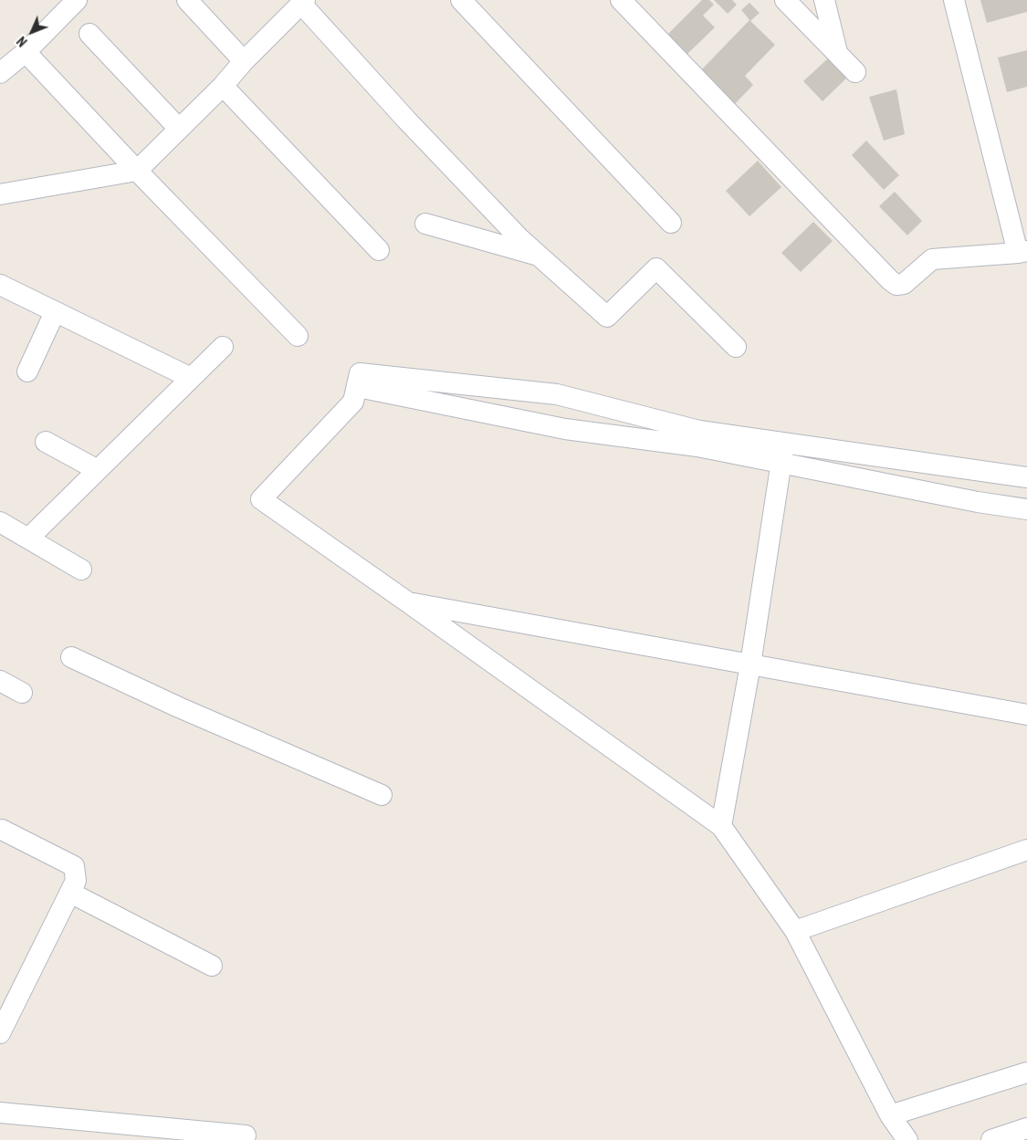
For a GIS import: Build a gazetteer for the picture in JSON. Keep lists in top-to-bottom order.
{
  "north": "bottom left"
}
